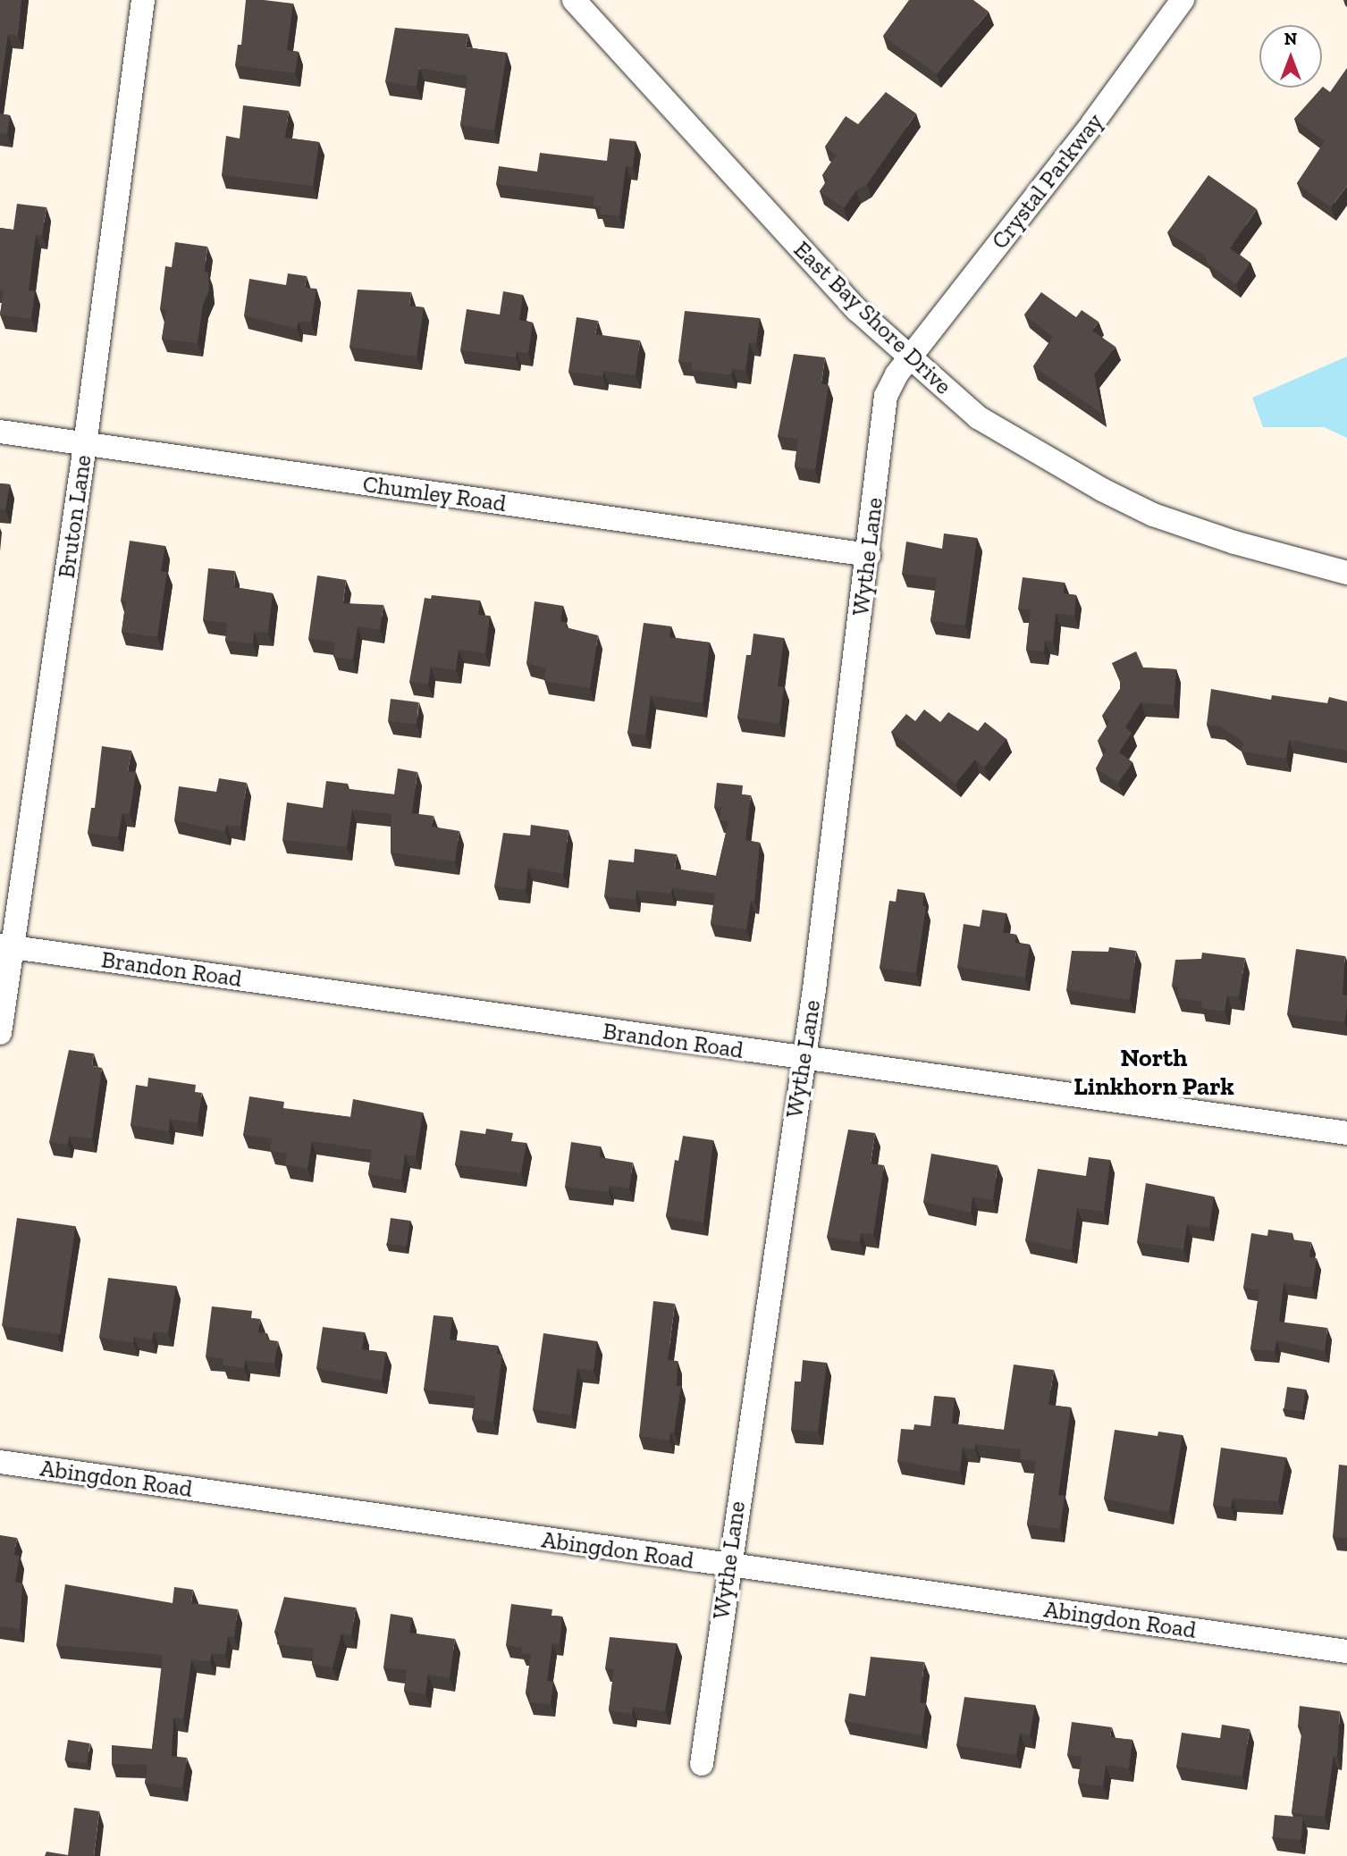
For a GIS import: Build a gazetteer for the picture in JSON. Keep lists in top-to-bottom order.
{
  "streets": {
    "street": [
      "Crystal Parkway",
      "East Bay Shore Drive",
      "Chumley Road",
      "Bruton Lane",
      "Wythe Lane",
      "Brandon Road",
      "Abingdon Road"
    ]
  },
  "crossings": [
    ["Crystal Parkway", "East Bay Shore Drive"],
    ["Crystal Parkway", "Wythe Lane"],
    ["East Bay Shore Drive", "Wythe Lane"],
    ["Chumley Road", "Bruton Lane"],
    ["Chumley Road", "Wythe Lane"],
    ["Bruton Lane", "Brandon Road"],
    ["Wythe Lane", "Brandon Road"],
    ["Wythe Lane", "Abingdon Road"]
  ],
  "districts": ["North Linkhorn Park"],
  "north": "top"
}
